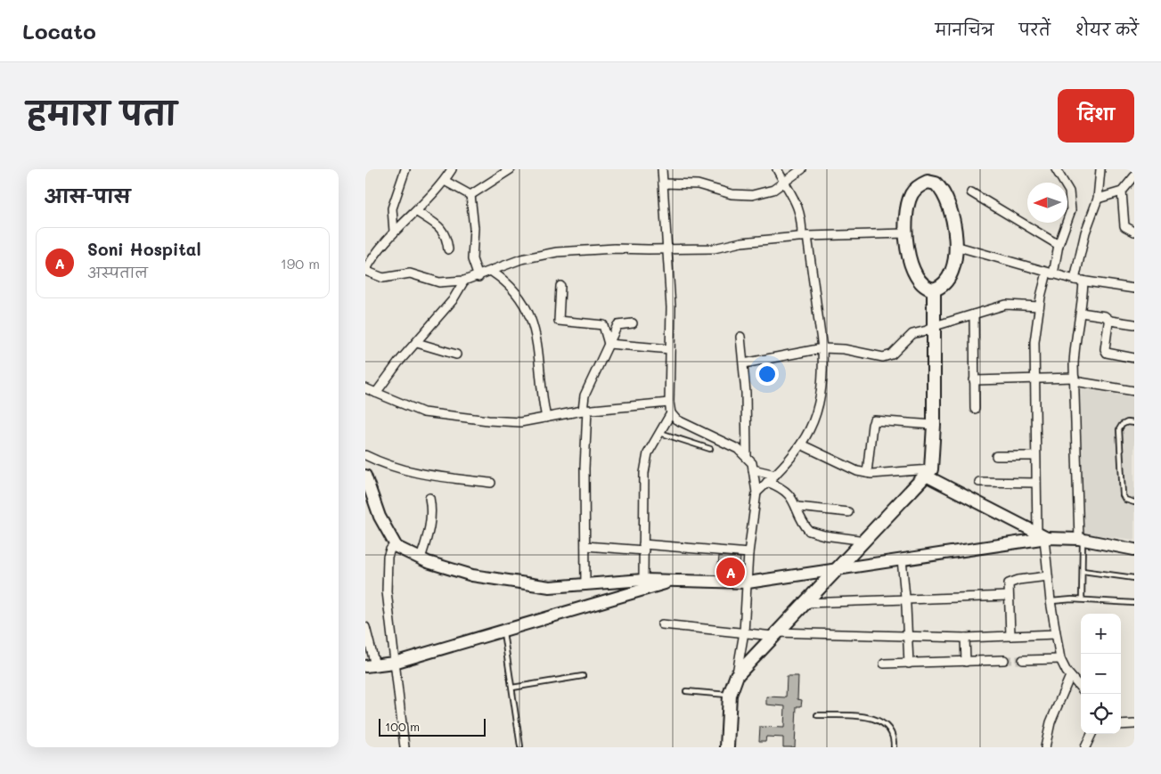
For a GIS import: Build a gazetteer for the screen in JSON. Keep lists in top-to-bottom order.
{
  "scale_bar": "100 m",
  "north": "left",
  "page": {
    "header": "Locato",
    "nav": ["मानचित्र", "परतें", "शेयर करें"],
    "title": "हमारा पता",
    "buttons": "दिशा",
    "heading": "आस-पास",
    "list": [
      {
        "mark": "A",
        "name": "Soni Hospital",
        "note": "अस्पताल",
        "value": "190 m"
      }
    ],
    "pins": "A",
    "map_buttons": ["+", "−"],
    "scale": "100 m"
  }
}
